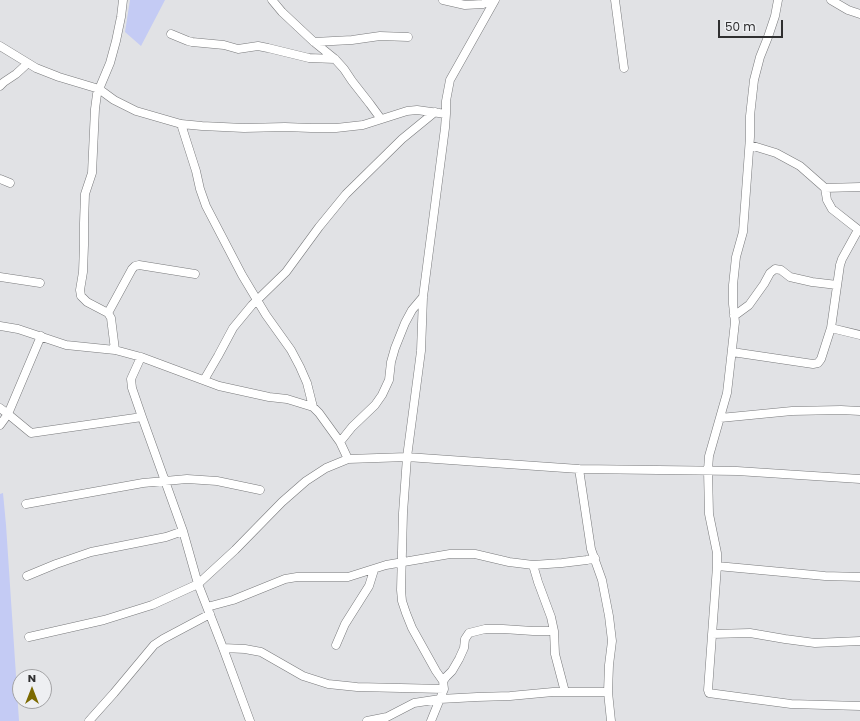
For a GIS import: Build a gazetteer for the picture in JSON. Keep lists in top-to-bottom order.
{
  "scale_bar": "50 m",
  "north": "top"
}
